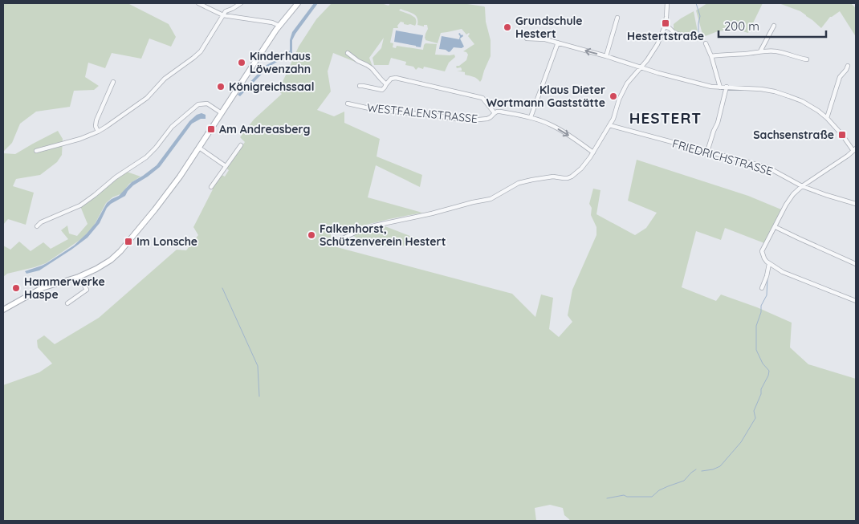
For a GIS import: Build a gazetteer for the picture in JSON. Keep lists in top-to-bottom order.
{
  "streets": {
    "street": ["WESTFALENSTRASSE", "FRIEDRICHSTRASSE"]
  },
  "districts": ["HESTERT"],
  "places": {
    "transit": [
      "Hestertstraße",
      "Am Andreasberg",
      "Sachsenstraße",
      "Im Lonsche"
    ],
    "other": [
      "Grundschule Hestert",
      "Kinderhaus Löwenzahn",
      "Königreichssaal",
      "Klaus Dieter Wortmann Gaststätte",
      "Falkenhorst, Schützenverein Hestert",
      "Hammerwerke Haspe"
    ]
  },
  "scale_bar": "200 m"
}
